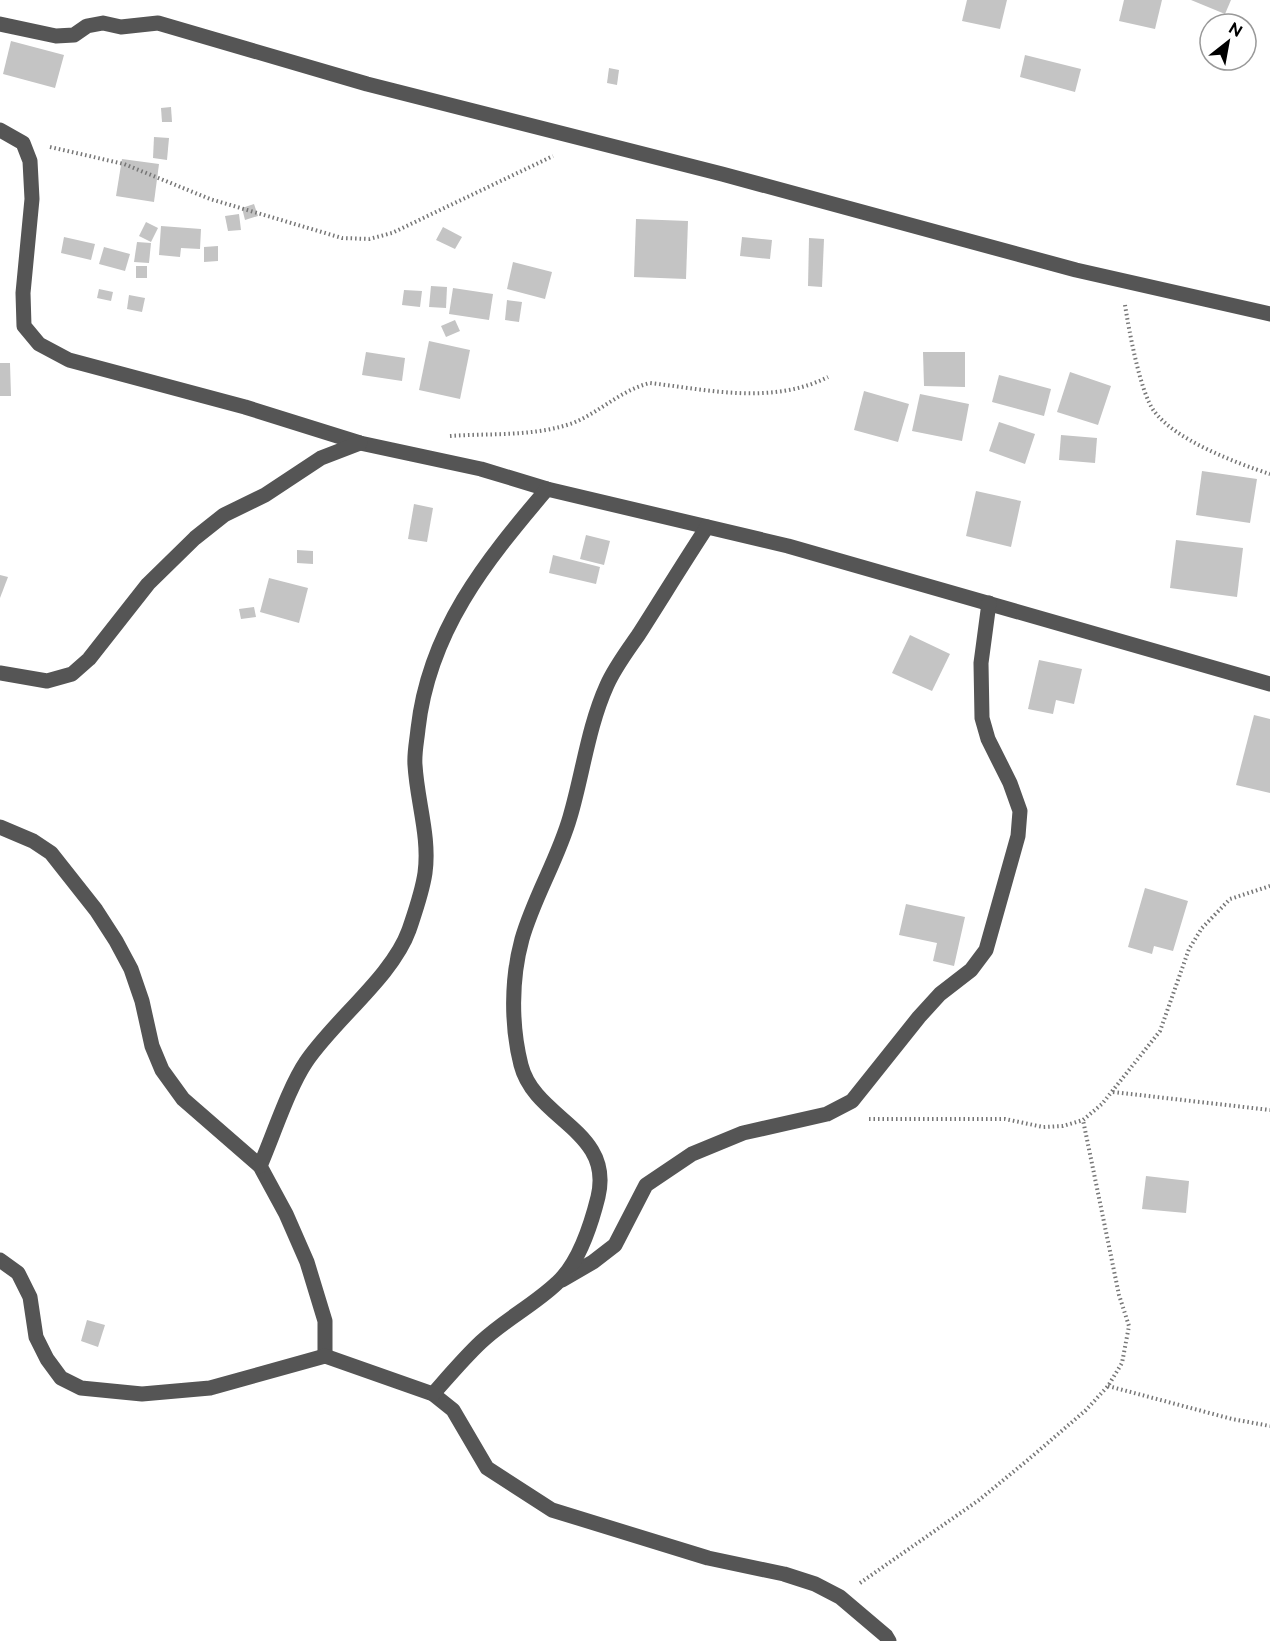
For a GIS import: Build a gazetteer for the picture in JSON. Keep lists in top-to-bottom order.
{
  "north": "top right"
}
